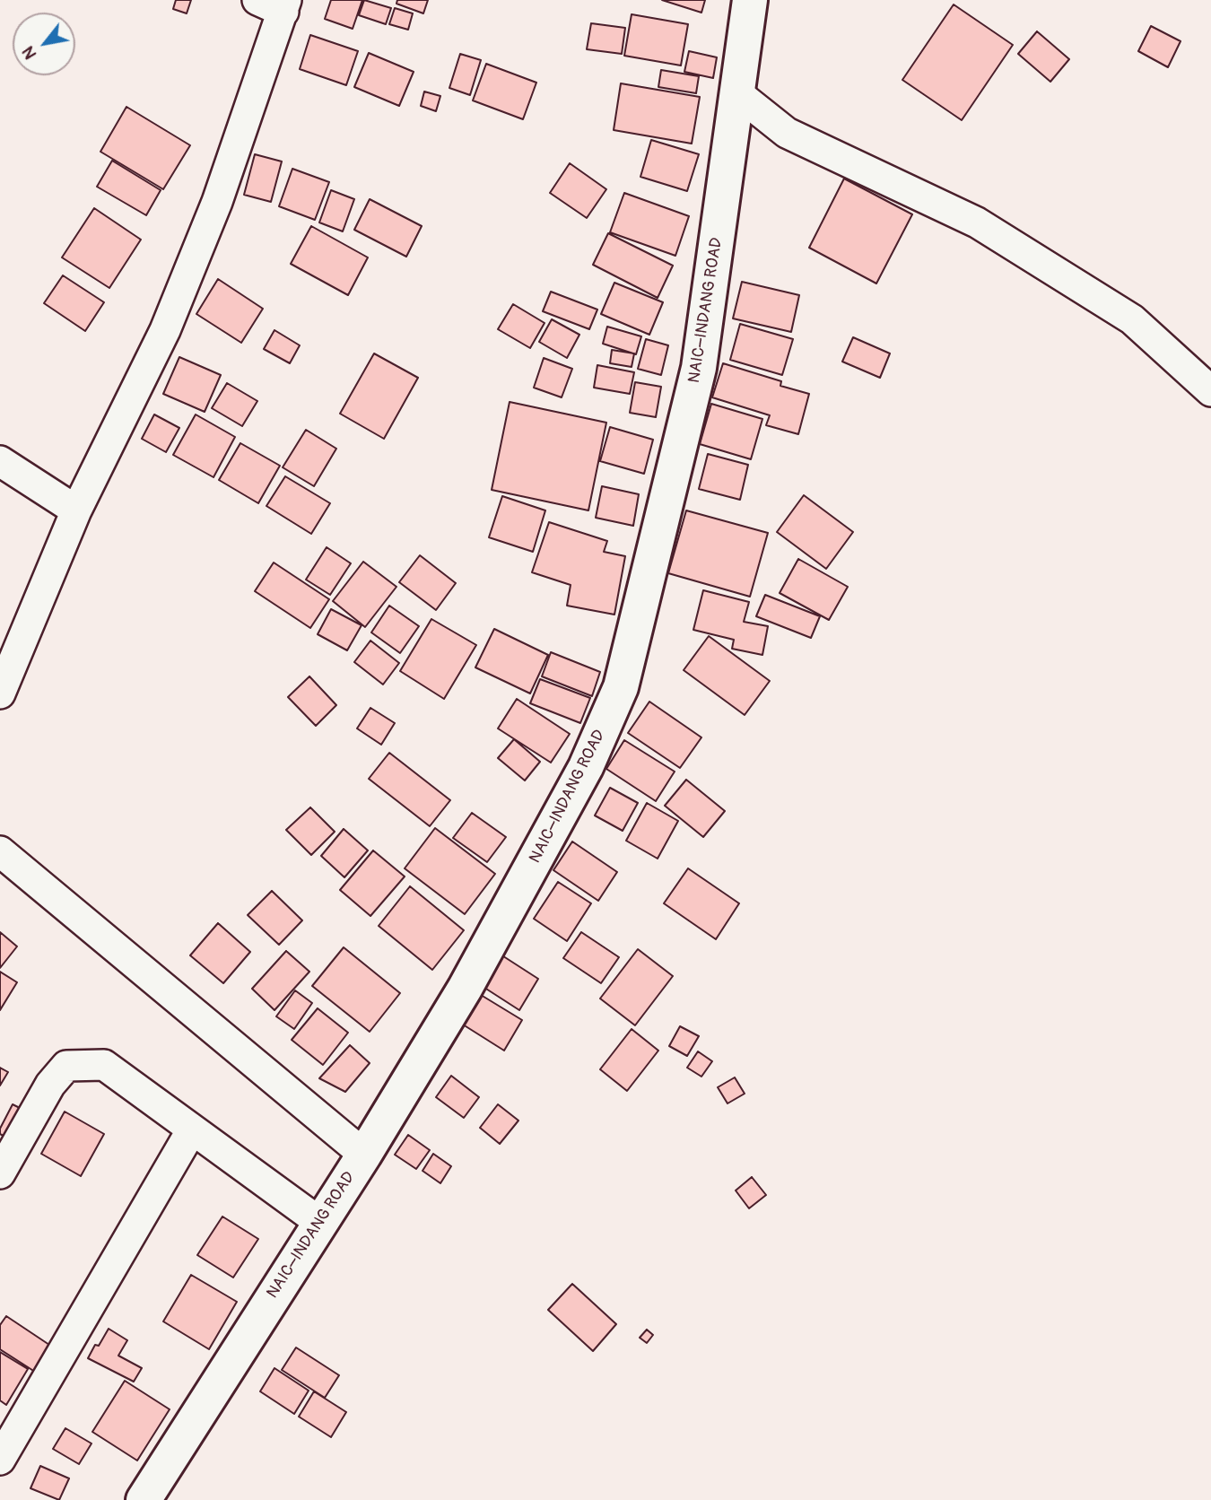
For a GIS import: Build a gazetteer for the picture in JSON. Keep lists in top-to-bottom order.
{
  "streets": {
    "main road": ["NAIC–INDANG ROAD"]
  },
  "north": "bottom left"
}
